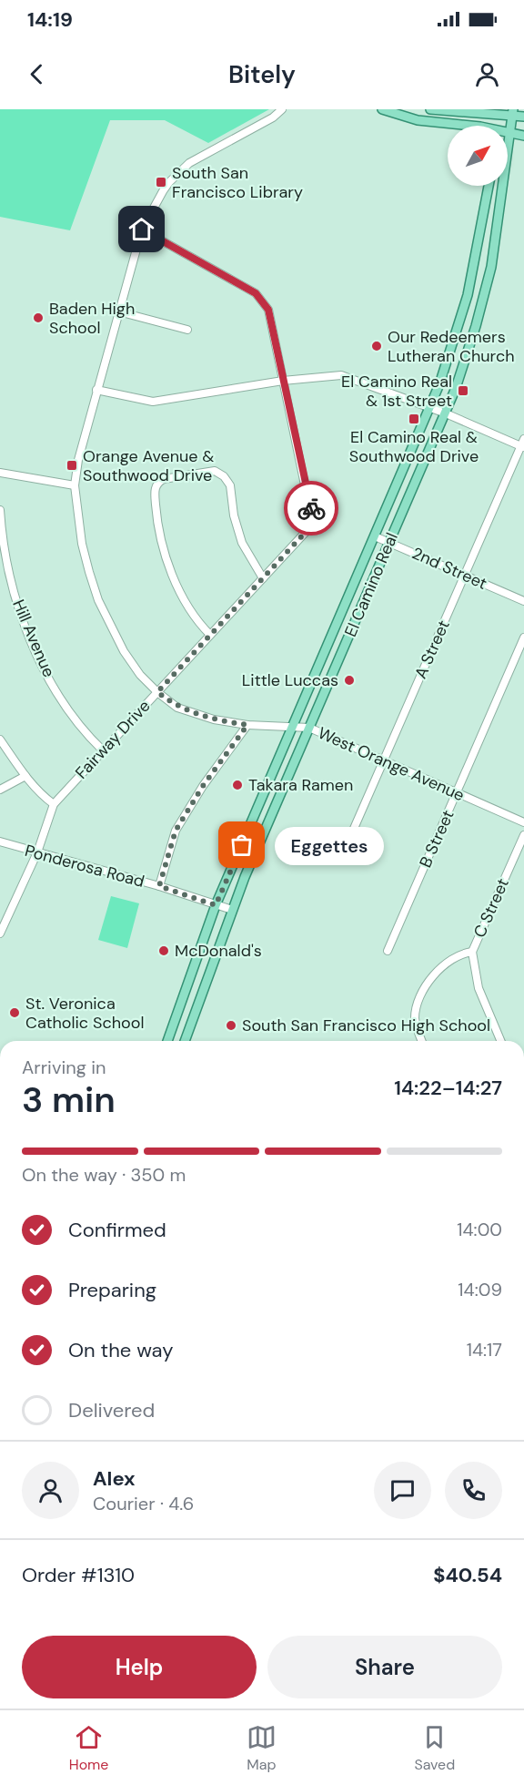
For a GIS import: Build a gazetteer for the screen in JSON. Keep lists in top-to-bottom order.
{
  "streets": {
    "main road": ["El Camino Real"],
    "street": [
      "2nd Street",
      "Hill Avenue",
      "A Street",
      "Fairway Drive",
      "West Orange Avenue",
      "B Street",
      "Ponderosa Road",
      "C Street"
    ]
  },
  "crossings": [
    ["2nd Street", "El Camino Real"],
    ["2nd Street", "A Street"],
    ["El Camino Real", "West Orange Avenue"],
    ["El Camino Real", "Ponderosa Road"],
    ["Hill Avenue", "Fairway Drive"],
    ["A Street", "West Orange Avenue"],
    ["Fairway Drive", "West Orange Avenue"],
    ["Fairway Drive", "Ponderosa Road"],
    ["West Orange Avenue", "B Street"]
  ],
  "places": {
    "transit": [
      "South San Francisco Library",
      "El Camino Real & 1st Street",
      "El Camino Real & Southwood Drive",
      "Orange Avenue & Southwood Drive"
    ],
    "other": [
      "Baden High School",
      "Our Redeemers Lutheran Church",
      "Little Luccas",
      "Takara Ramen",
      "Eggettes",
      "McDonald's",
      "St. Veronica Catholic School",
      "South San Francisco High School"
    ]
  },
  "north": "top right",
  "page": {
    "status": "14:19",
    "header": "Bitely",
    "bubble": "Eggettes",
    "heading": ["3 min", "Arriving in", "14:22–14:27"],
    "panel": [
      "Alex",
      "Courier · 4.6",
      "Order #1310",
      "$40.54"
    ],
    "bar": "On the way · 350 m",
    "list": [
      ["Confirmed", "14:00"],
      ["Preparing", "14:09"],
      ["On the way", "14:17"],
      "Delivered"
    ],
    "buttons": ["Help", "Share"],
    "tabs": ["Home", "Map", "Saved"]
  }
}
